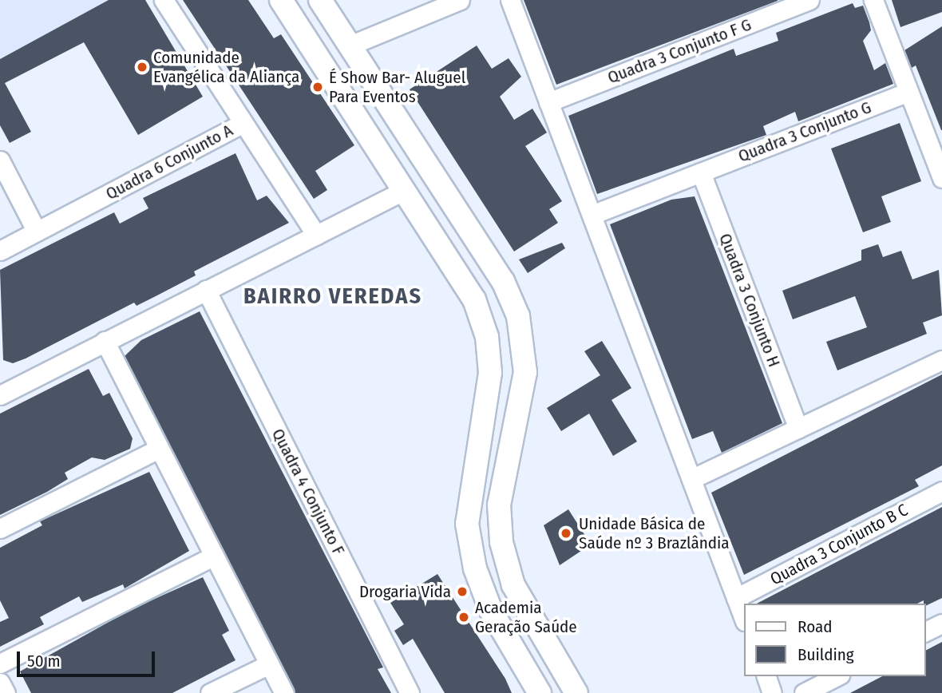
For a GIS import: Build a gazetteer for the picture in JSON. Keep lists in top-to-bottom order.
{
  "streets": {
    "street": [
      "Quadra 3 Conjunto F G",
      "Quadra 3 Conjunto G",
      "Quadra 6 Conjunto A",
      "Quadra 3 Conjunto H",
      "Quadra 4 Conjunto F",
      "Quadra 3 Conjunto B C"
    ]
  },
  "crossings": [
    ["Quadra 3 Conjunto G", "Quadra 3 Conjunto H"]
  ],
  "districts": ["BAIRRO VEREDAS"],
  "places": [
    "Comunidade Evangélica da Aliança",
    "É Show Bar- Aluguel Para Eventos",
    "Unidade Básica de Saúde nº 3 Brazlândia",
    "Drogaria Vida",
    "Academia Geração Saúde"
  ],
  "legend": ["Road", "Building"],
  "scale_bar": "50 m"
}
